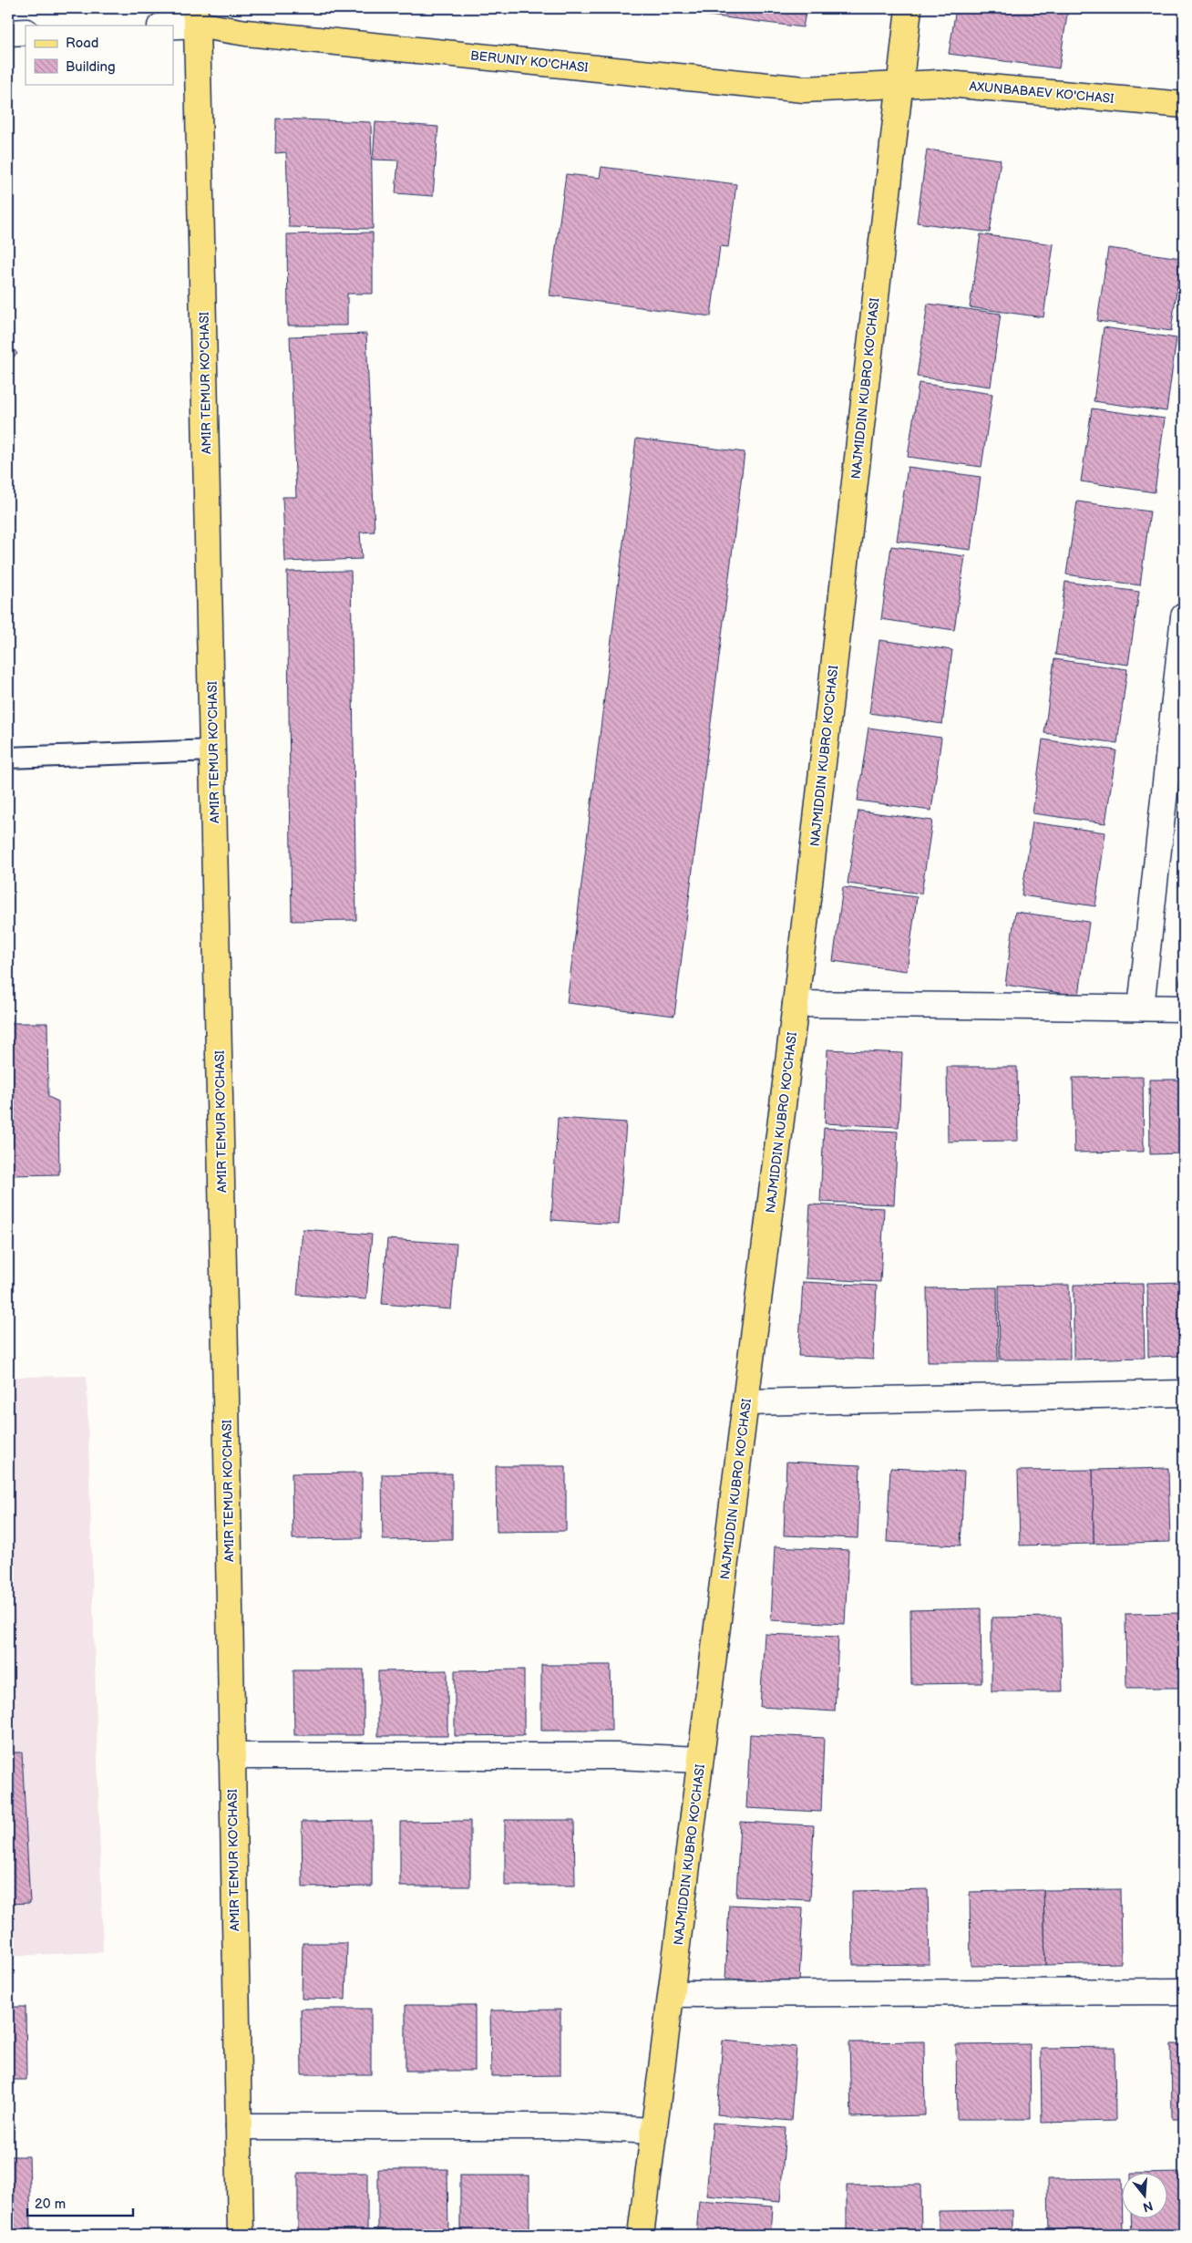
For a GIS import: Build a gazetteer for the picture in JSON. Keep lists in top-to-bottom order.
{
  "streets": {
    "main road": [
      "BERUNIY KO'CHASI",
      "AXUNBABAEV KO'CHASI",
      "AMIR TEMUR KO'CHASI",
      "NAJMIDDIN KUBRO KO'CHASI"
    ]
  },
  "crossings": [
    ["BERUNIY KO'CHASI", "AXUNBABAEV KO'CHASI"],
    ["BERUNIY KO'CHASI", "AMIR TEMUR KO'CHASI"],
    ["BERUNIY KO'CHASI", "NAJMIDDIN KUBRO KO'CHASI"],
    ["AXUNBABAEV KO'CHASI", "NAJMIDDIN KUBRO KO'CHASI"]
  ],
  "legend": ["Road", "Building"],
  "scale_bar": "20 m",
  "north": "bottom"
}
